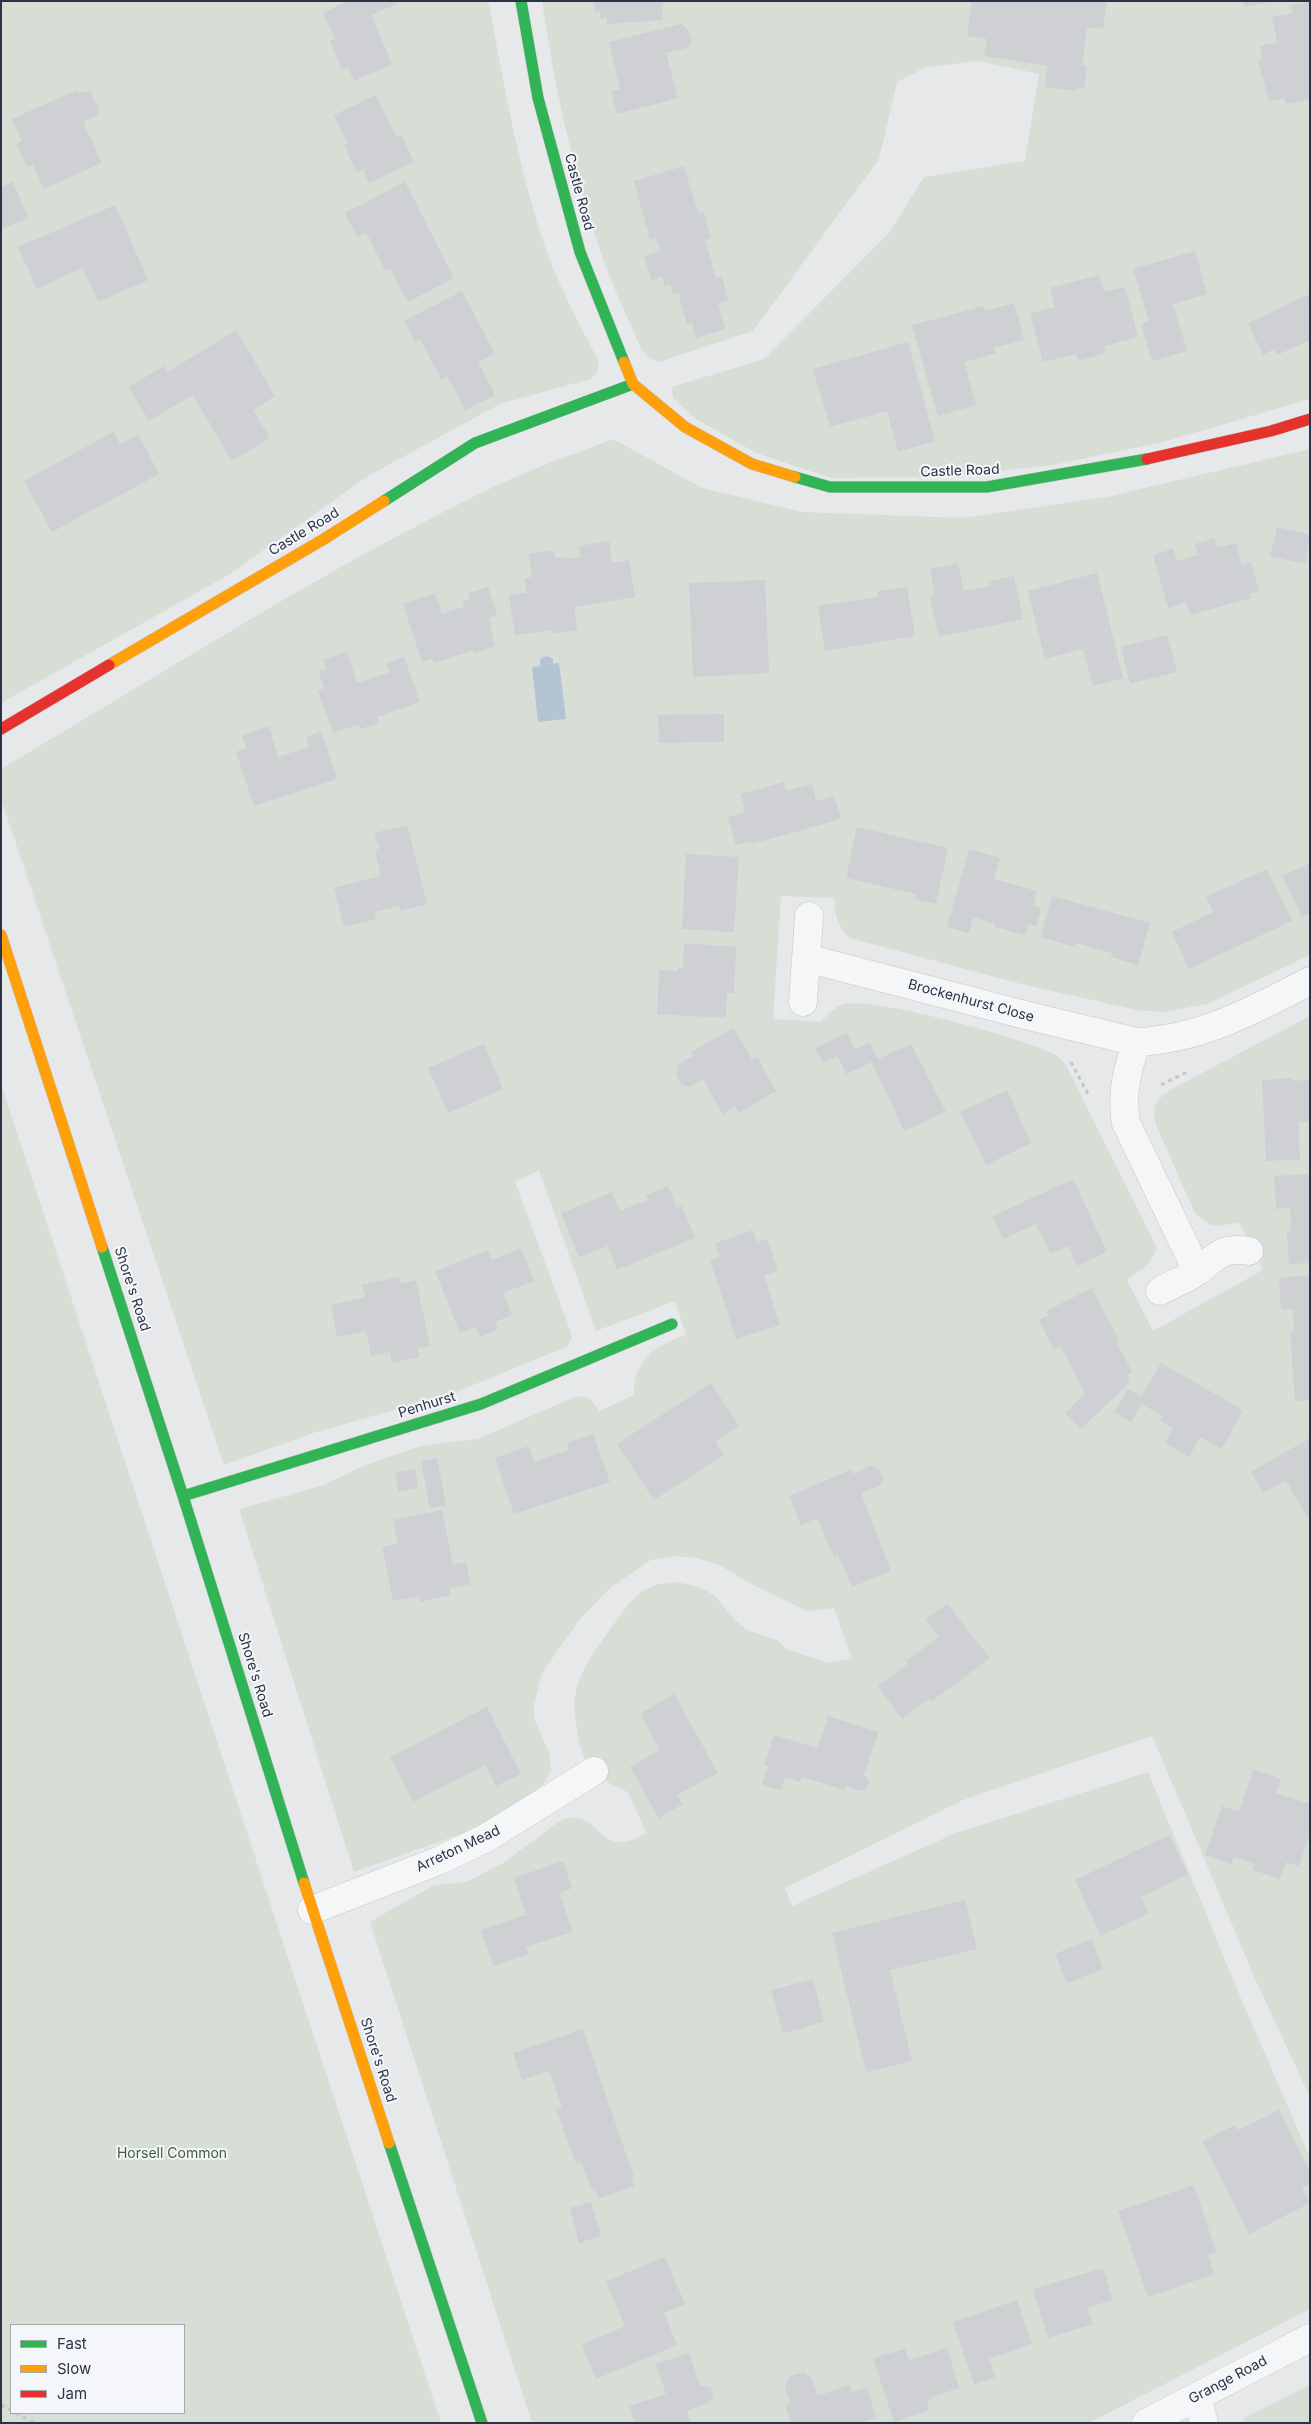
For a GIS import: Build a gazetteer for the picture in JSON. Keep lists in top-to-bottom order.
{
  "streets": {
    "street": [
      "Castle Road",
      "Brockenhurst Close",
      "Shore's Road",
      "Penhurst",
      "Arreton Mead",
      "Grange Road"
    ]
  },
  "crossings": [
    ["Shore's Road", "Penhurst"],
    ["Shore's Road", "Arreton Mead"]
  ],
  "parks": ["Horsell Common"],
  "legend": ["Fast", "Slow", "Jam"]
}
